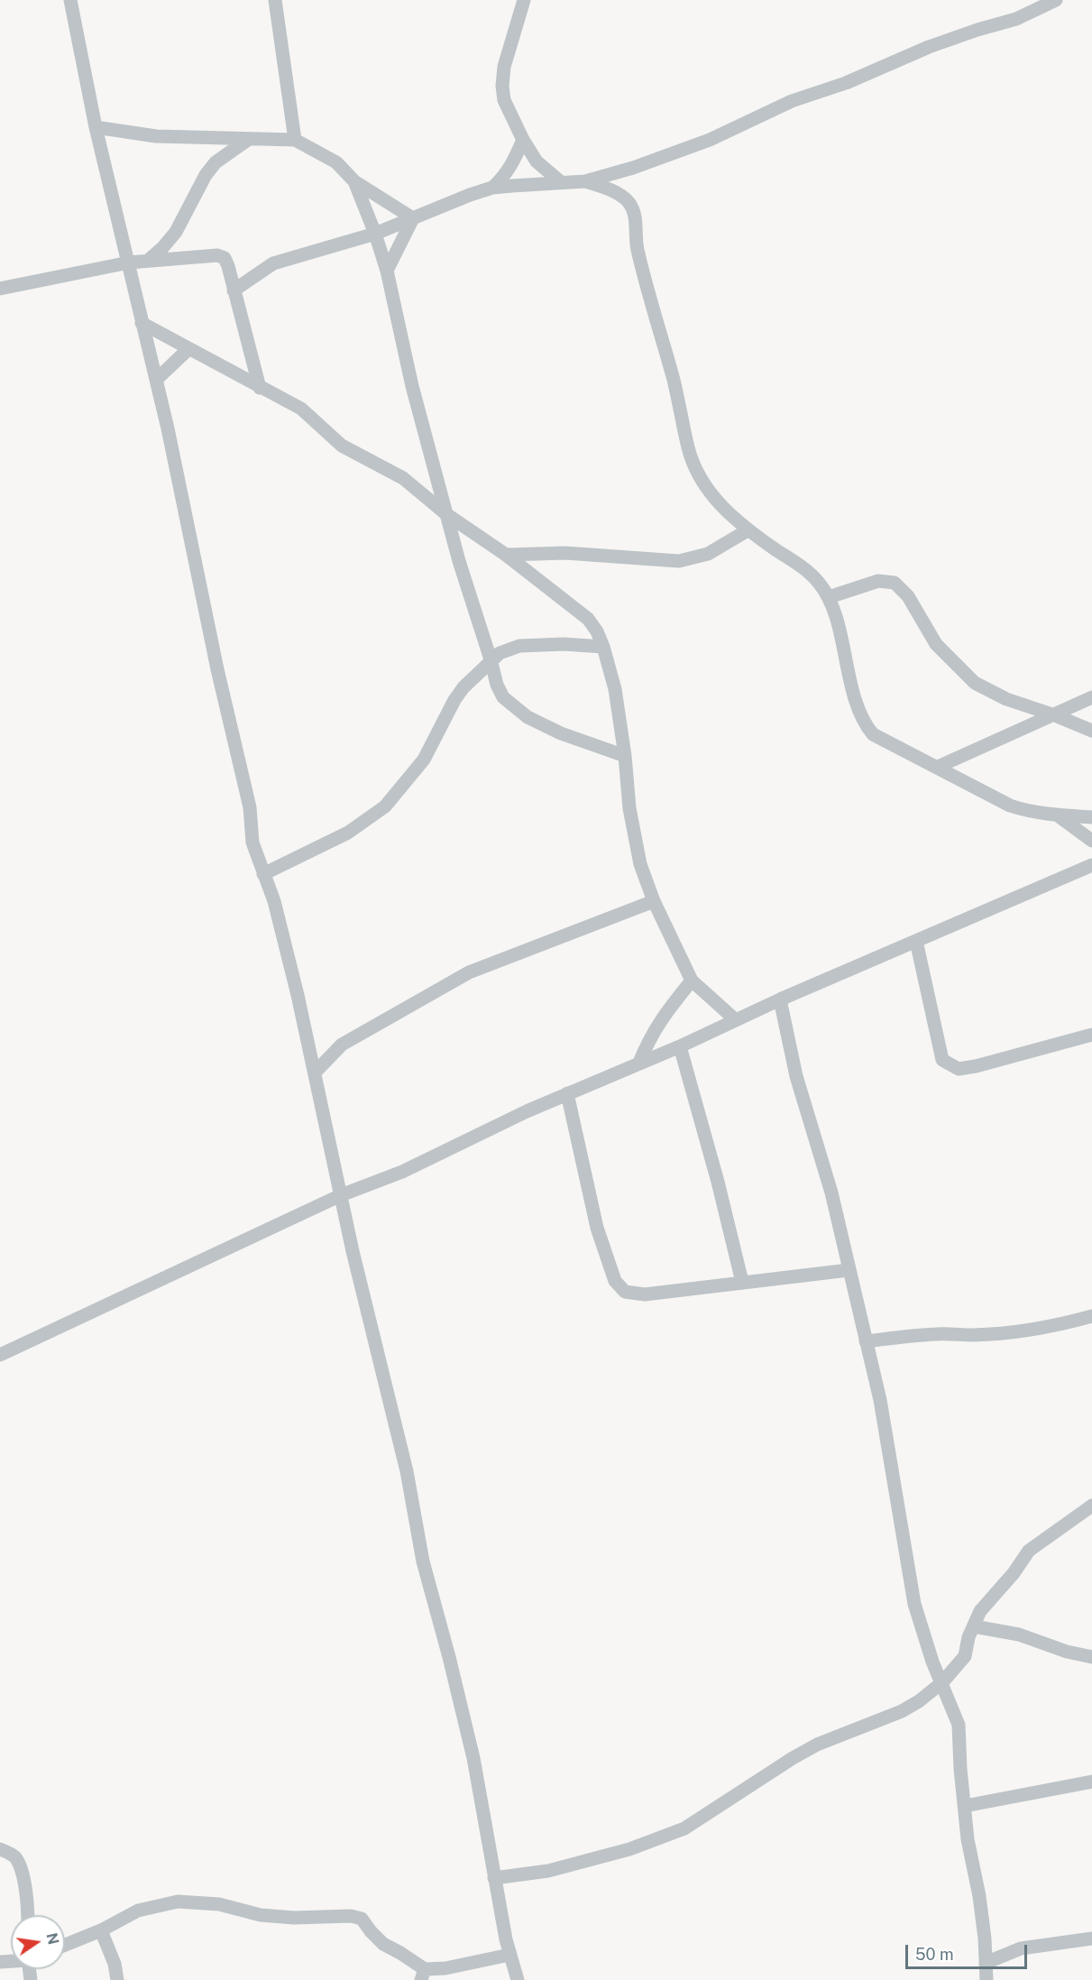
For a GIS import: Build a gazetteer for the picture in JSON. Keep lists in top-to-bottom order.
{
  "scale_bar": "50 m",
  "north": "right"
}
